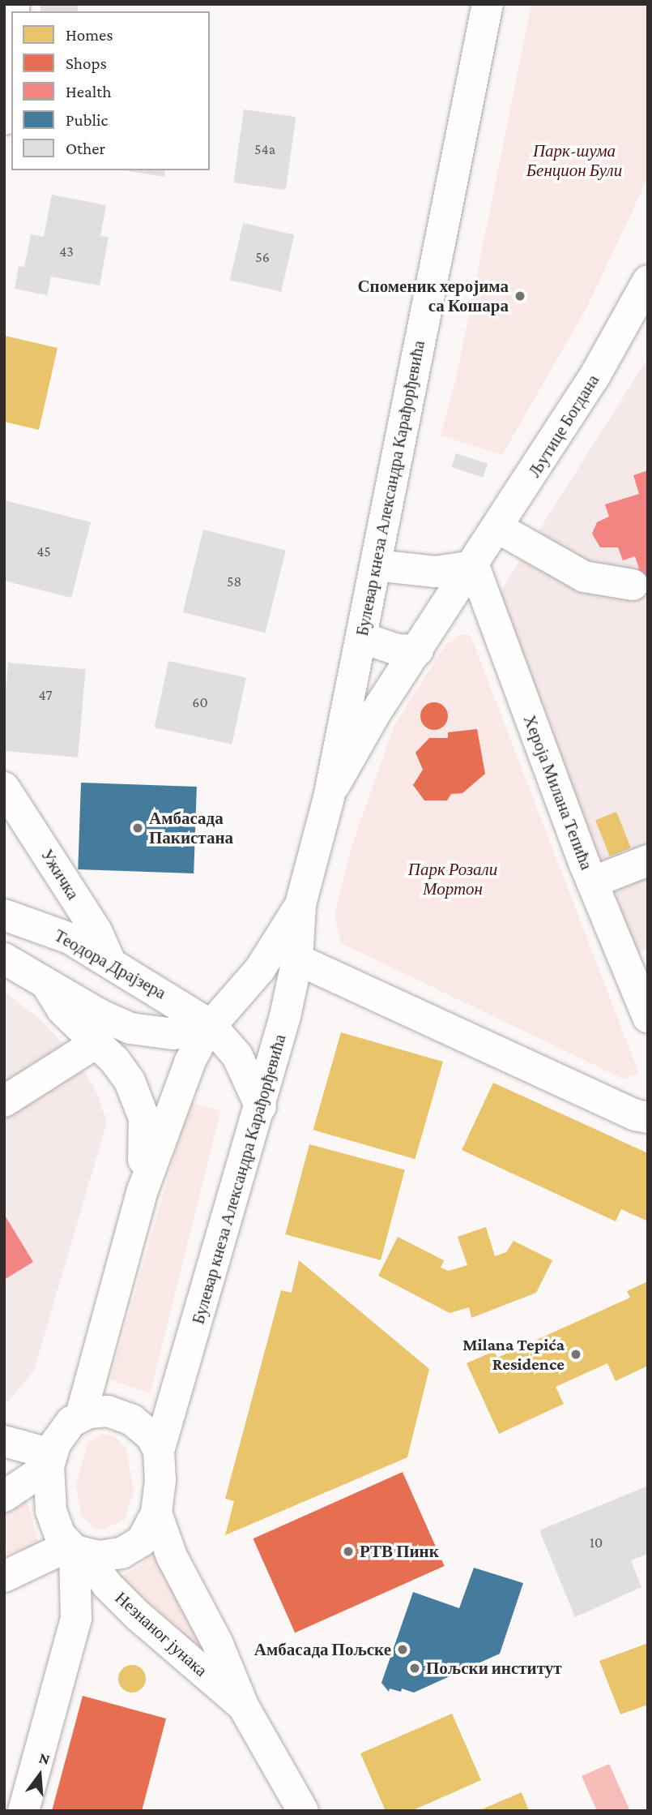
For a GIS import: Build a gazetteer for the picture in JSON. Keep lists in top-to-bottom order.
{
  "streets": {
    "main road": [
      "Љутице Богдана",
      "Булевар кнеза Александра Карађорђевића",
      "Хероја Милана Тепића",
      "Ужичка",
      "Теодора Драјзера",
      "Незнаног јунака"
    ]
  },
  "crossings": [
    ["Љутице Богдана", "Булевар кнеза Александра Карађорђевића"],
    ["Љутице Богдана", "Хероја Милана Тепића"],
    ["Булевар кнеза Александра Карађорђевића", "Теодора Драјзера"],
    ["Булевар кнеза Александра Карађорђевића", "Незнаног јунака"],
    ["Ужичка", "Теодора Драјзера"]
  ],
  "parks": ["Парк-шума Бенцион Були", "Парк Розали Мортон"],
  "places": [
    "Споменик херојима са Кошара",
    "Амбасада Пакистана",
    "Milana Tepića Residence",
    "РТВ Пинк",
    "Амбасада Пољске",
    "Пољски институт"
  ],
  "house_numbers": [
    "54a",
    "43",
    "56",
    "45",
    "58",
    "47",
    "60",
    "10"
  ],
  "legend": [
    "Homes",
    "Shops",
    "Health",
    "Public",
    "Other"
  ],
  "north": "top"
}
